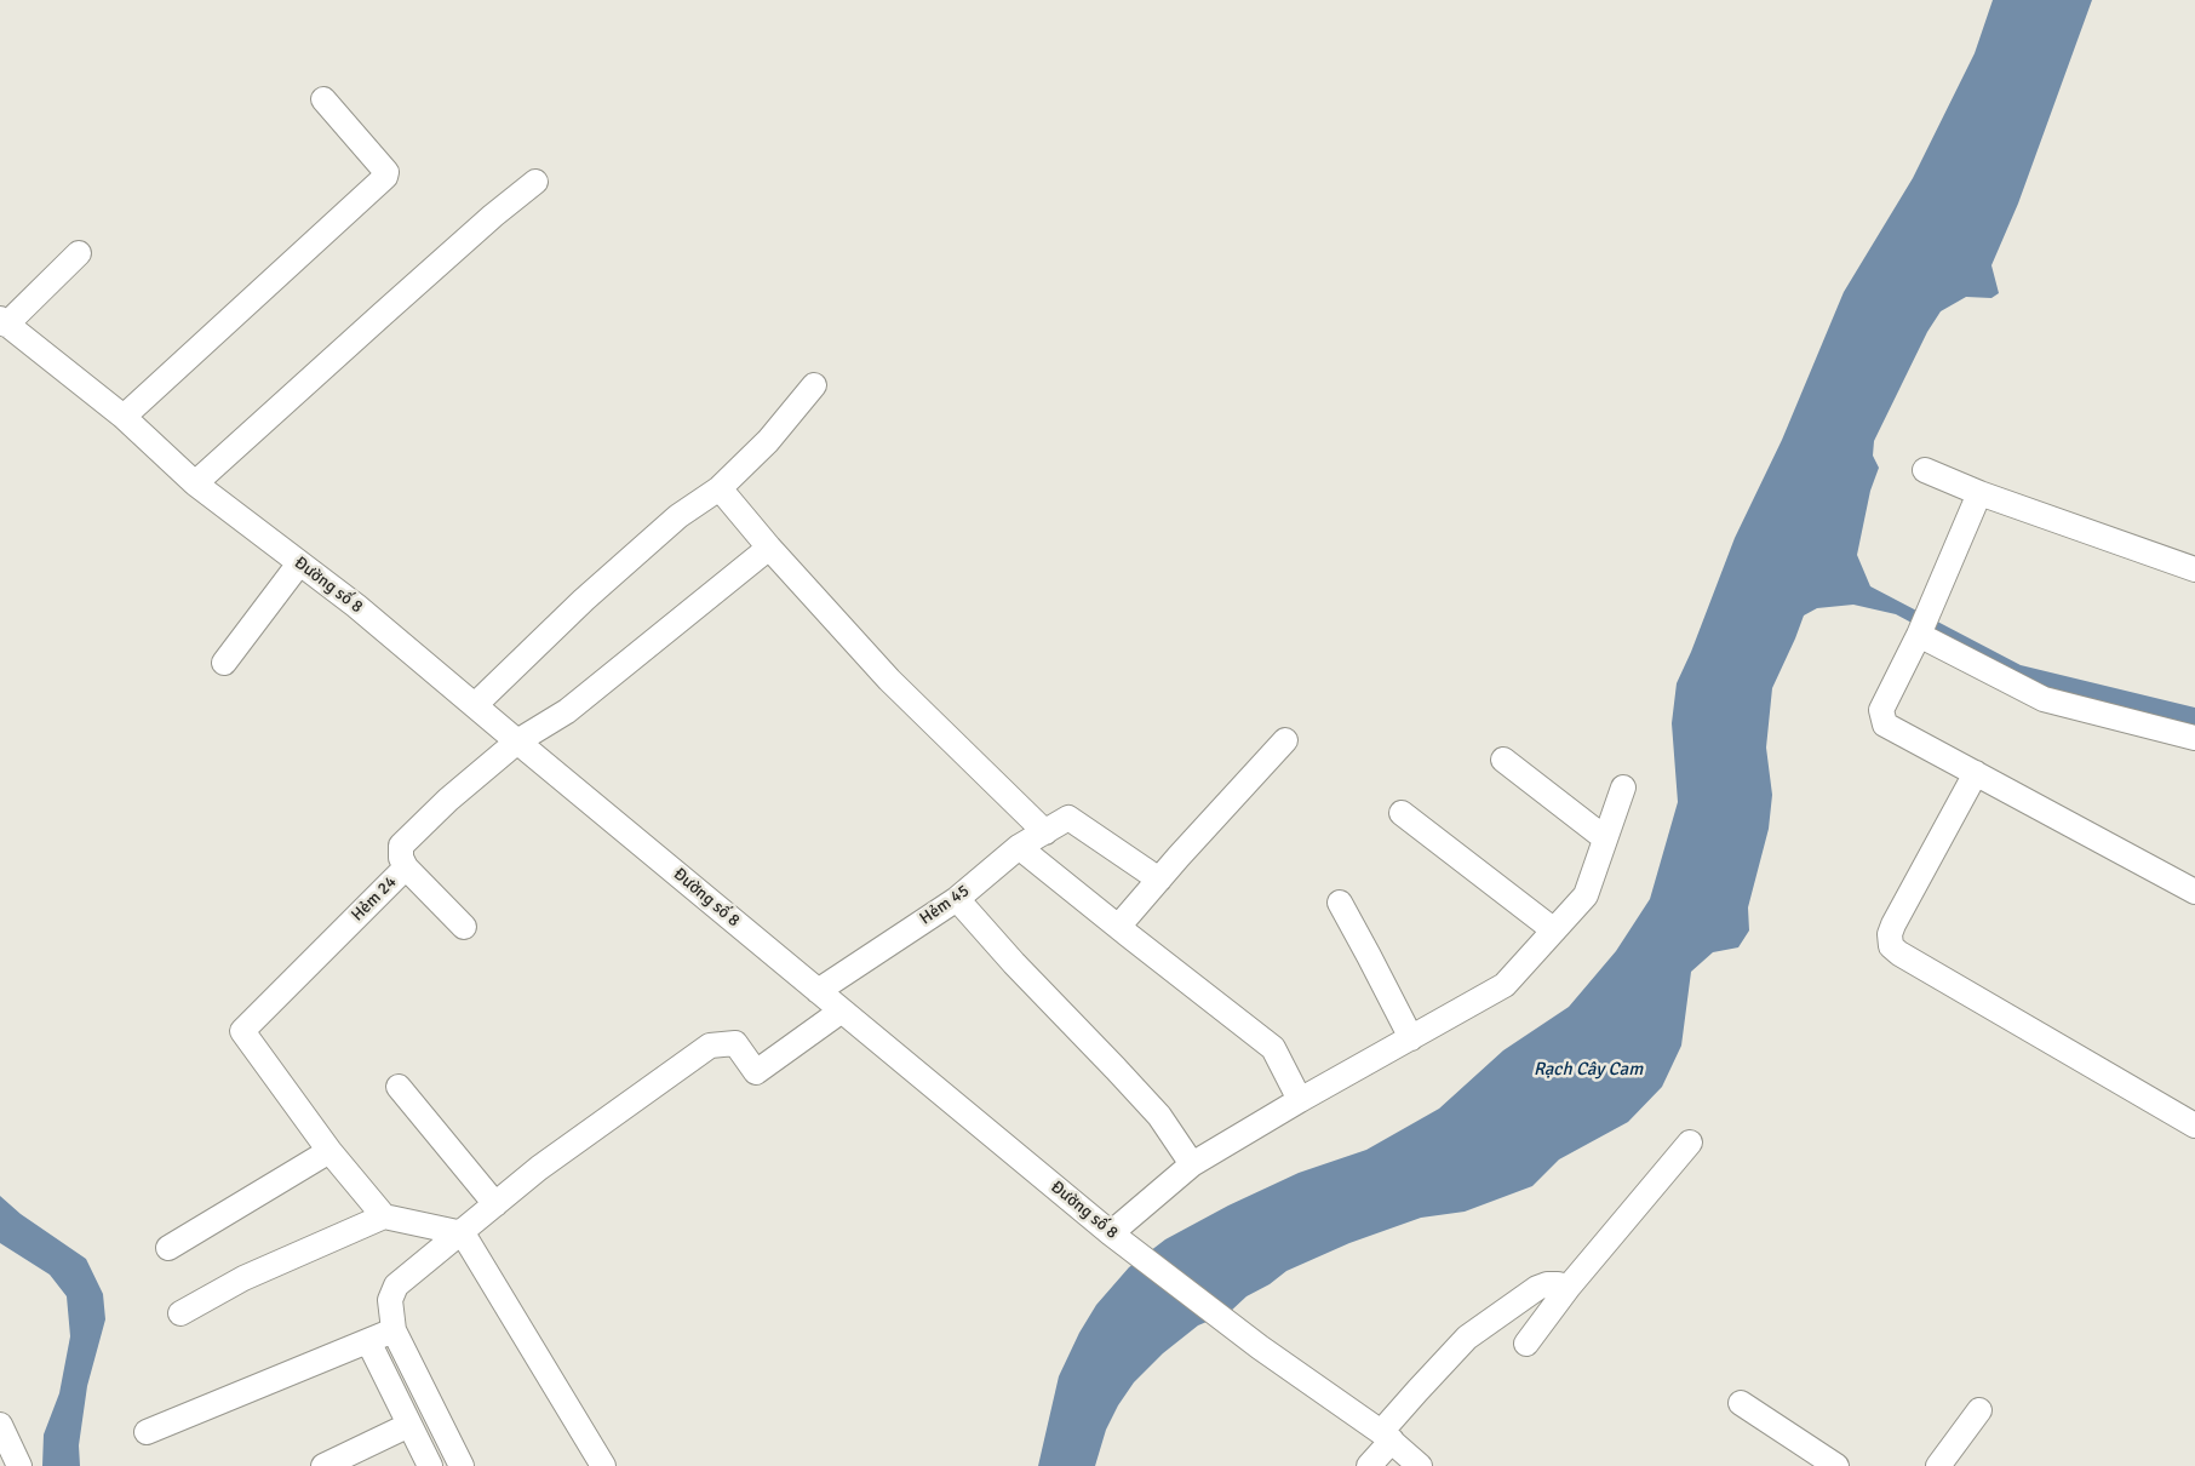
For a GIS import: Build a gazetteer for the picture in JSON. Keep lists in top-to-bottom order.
{
  "streets": {
    "street": ["Đường số 8", "Hẻm 24", "Hẻm 45"]
  },
  "crossings": [
    ["Đường số 8", "Hẻm 24"],
    ["Đường số 8", "Hẻm 45"]
  ],
  "water": ["Rạch Cây Cam"]
}
